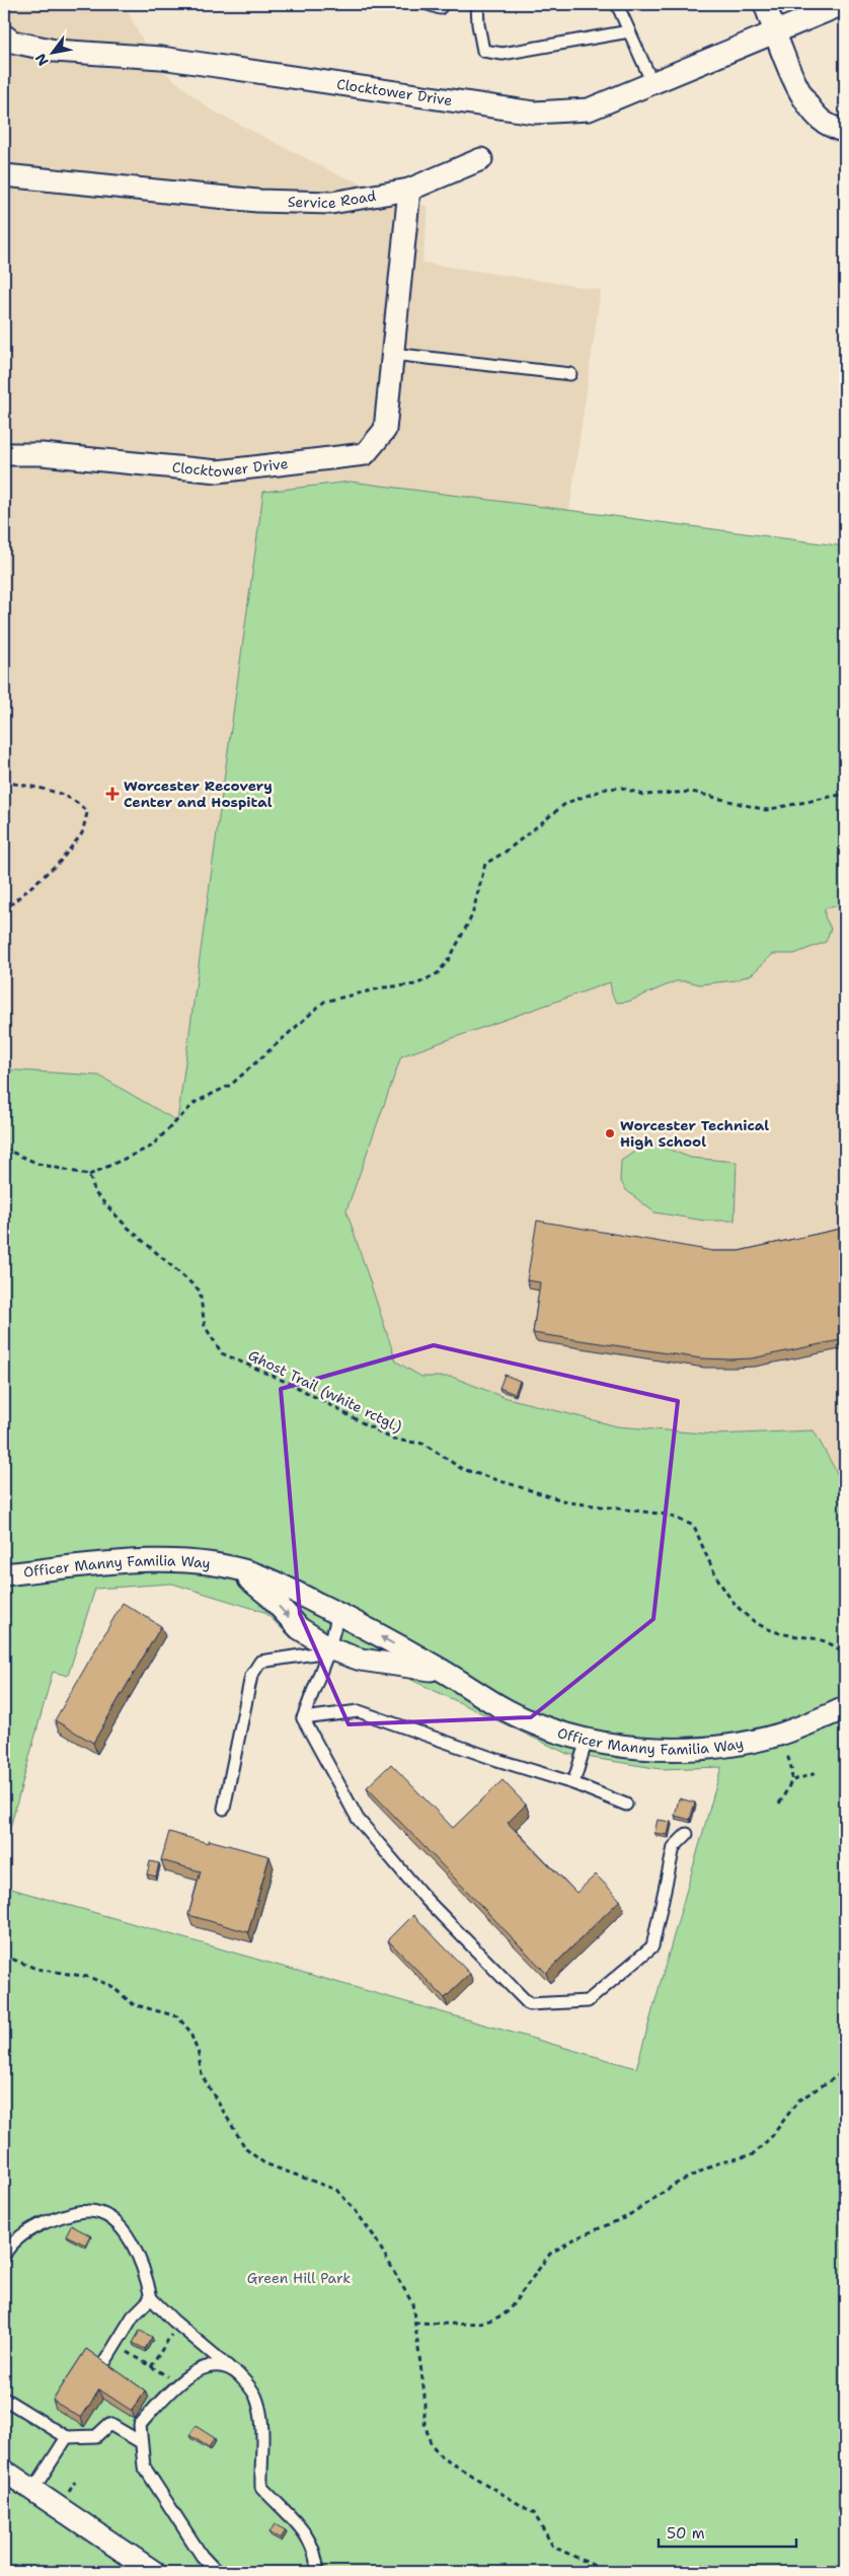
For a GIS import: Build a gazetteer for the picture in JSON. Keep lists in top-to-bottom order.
{
  "streets": {
    "street": ["Clocktower Drive", "Service Road", "Officer Manny Familia Way"],
    "path": ["Ghost Trail (white rctgl.)"]
  },
  "crossings": [
    ["Clocktower Drive", "Service Road"]
  ],
  "parks": ["Green Hill Park"],
  "places": {
    "health": ["Worcester Recovery Center and Hospital"],
    "other": ["Worcester Technical High School"]
  },
  "scale_bar": "50 m",
  "north": "bottom left"
}
